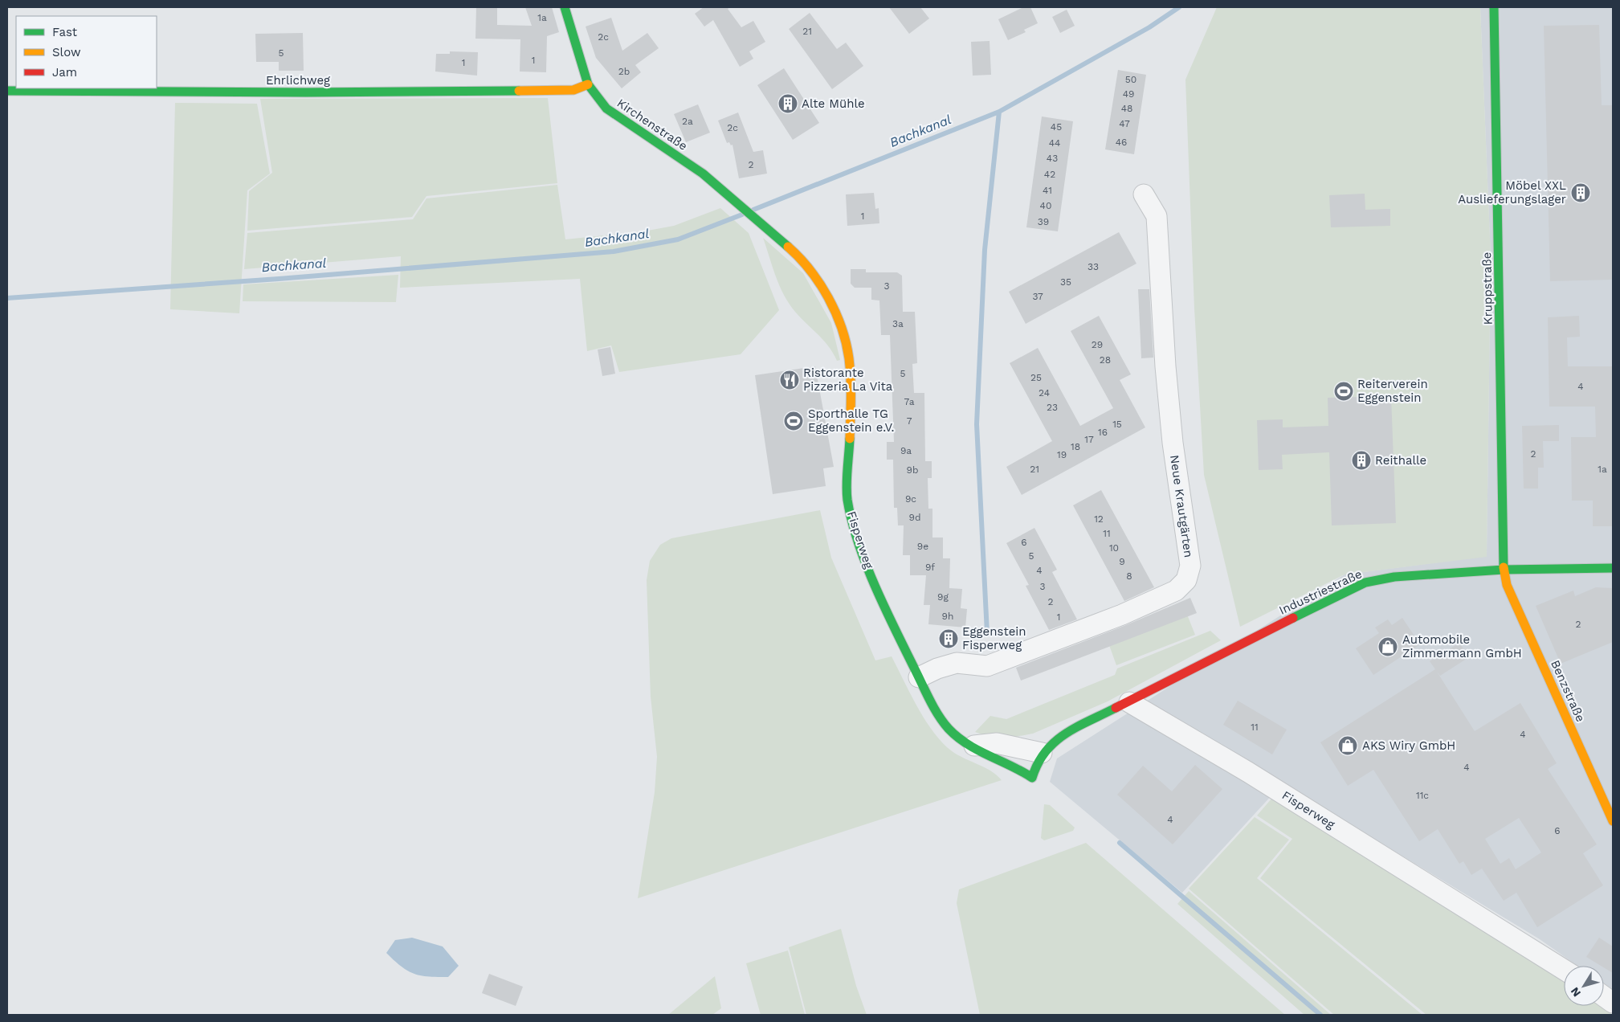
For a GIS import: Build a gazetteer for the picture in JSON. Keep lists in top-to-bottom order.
{
  "streets": {
    "street": [
      "Ehrlichweg",
      "Kirchenstraße",
      "Kruppstraße",
      "Neue Krautgärten",
      "Fisperweg",
      "Industriestraße",
      "Benzstraße"
    ]
  },
  "crossings": [
    ["Ehrlichweg", "Kirchenstraße"],
    ["Kirchenstraße", "Fisperweg"],
    ["Kruppstraße", "Industriestraße"],
    ["Kruppstraße", "Benzstraße"],
    ["Neue Krautgärten", "Fisperweg"],
    ["Fisperweg", "Industriestraße"],
    ["Industriestraße", "Benzstraße"]
  ],
  "water": ["Bachkanal"],
  "places": {
    "building": [
      "Alte Mühle",
      "Möbel XXL Auslieferungslager",
      "Reithalle",
      "Eggenstein Fisperweg"
    ],
    "restaurant": ["Ristorante Pizzeria La Vita"],
    "sports": ["Reiterverein Eggenstein", "Sporthalle TG Eggenstein e.V."],
    "shop": ["Automobile Zimmermann GmbH", "AKS Wiry GmbH"]
  },
  "house_numbers": [
    "1a",
    "21",
    "2c",
    "5",
    "1",
    "1",
    "2b",
    "50",
    "49",
    "48",
    "2a",
    "47",
    "45",
    "2c",
    "46",
    "44",
    "43",
    "2",
    "42",
    "41",
    "40",
    "1",
    "39",
    "33",
    "35",
    "3",
    "37",
    "3a",
    "29",
    "28",
    "5",
    "25",
    "4",
    "24",
    "7a",
    "23",
    "7",
    "15",
    "16",
    "17",
    "18",
    "9a",
    "2",
    "19",
    "21",
    "1a",
    "9b",
    "9c",
    "9d",
    "12",
    "11",
    "6",
    "9e",
    "10",
    "5",
    "9",
    "9f",
    "4",
    "8",
    "3",
    "9g",
    "2",
    "9h",
    "1",
    "2",
    "11",
    "4",
    "4",
    "11c",
    "4",
    "6"
  ],
  "legend": ["Fast", "Slow", "Jam"],
  "north": "bottom left"
}
